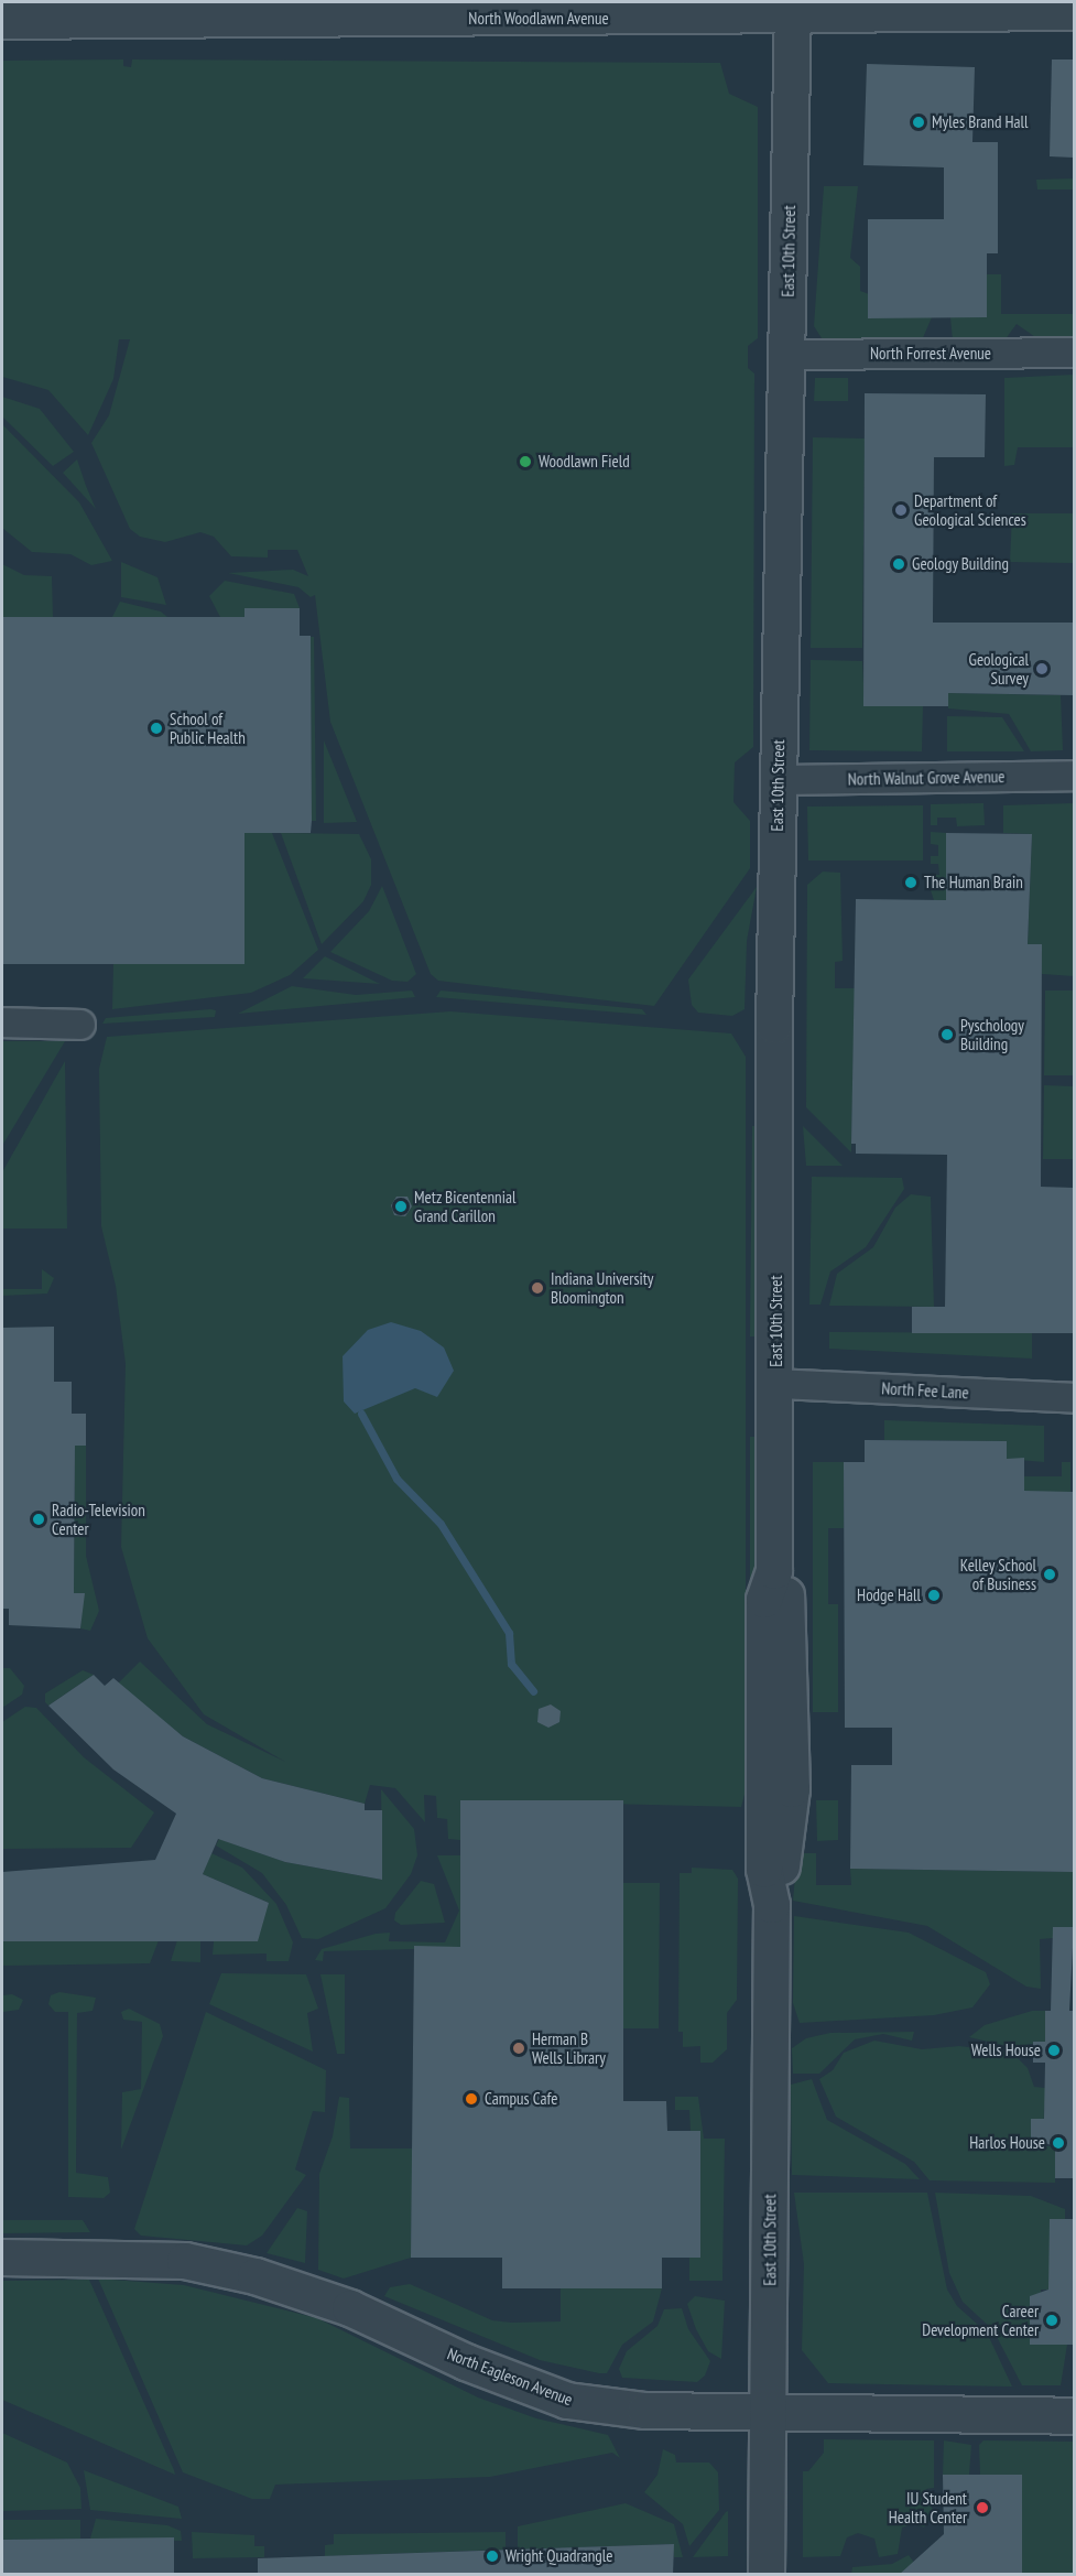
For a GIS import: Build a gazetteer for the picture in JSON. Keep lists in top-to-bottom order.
{
  "streets": {
    "street": [
      "North Woodlawn Avenue",
      "East 10th Street",
      "North Forrest Avenue",
      "North Walnut Grove Avenue",
      "North Fee Lane",
      "North Eagleson Avenue"
    ]
  },
  "crossings": [
    ["North Woodlawn Avenue", "East 10th Street"],
    ["East 10th Street", "North Forrest Avenue"],
    ["East 10th Street", "North Walnut Grove Avenue"],
    ["East 10th Street", "North Fee Lane"],
    ["East 10th Street", "North Eagleson Avenue"]
  ],
  "places": [
    "Myles Brand Hall",
    "Woodlawn Field",
    "Department of Geological Sciences",
    "Geology Building",
    "Geological Survey",
    "School of Public Health",
    "The Human Brain",
    "Pyschology Building",
    "Metz Bicentennial Grand Carillon",
    "Indiana University Bloomington",
    "Radio-Television Center",
    "Kelley School of Business",
    "Hodge Hall",
    "Herman B Wells Library",
    "Wells House",
    "Campus Cafe",
    "Harlos House",
    "Career Development Center",
    "IU Student Health Center",
    "Wright Quadrangle"
  ]
}
